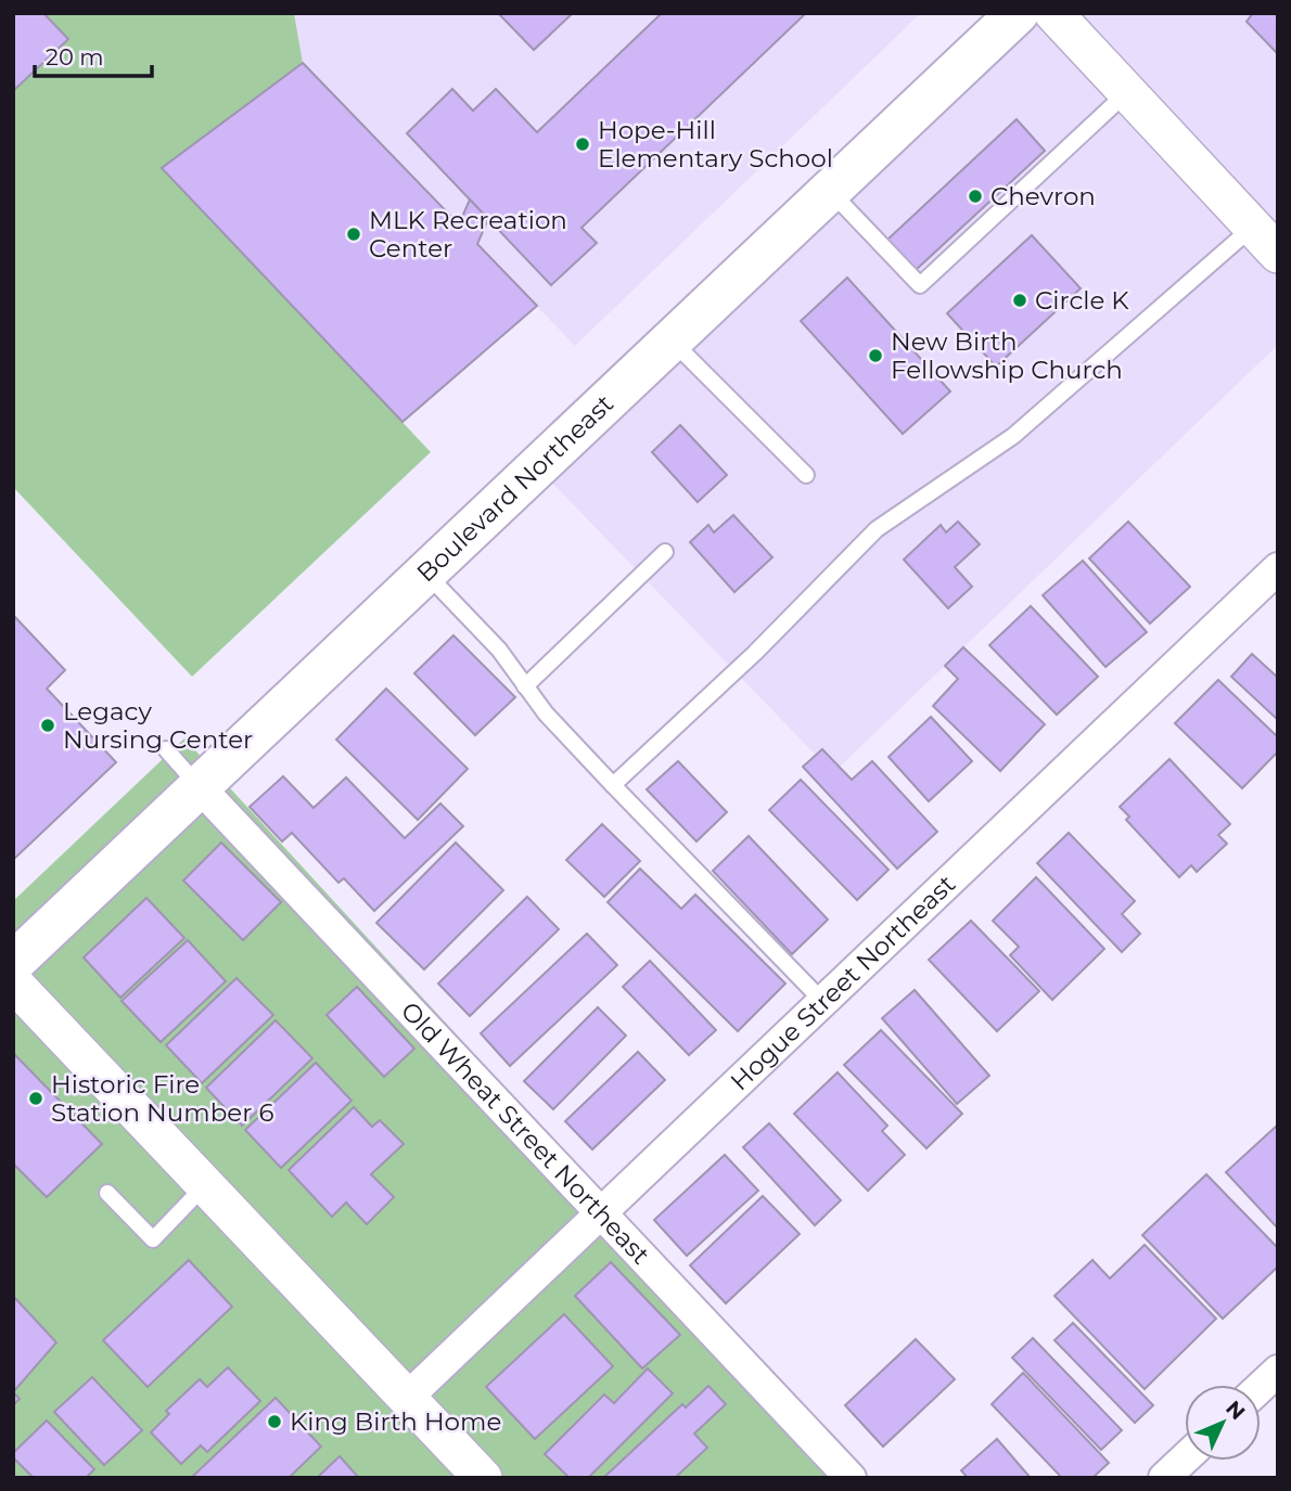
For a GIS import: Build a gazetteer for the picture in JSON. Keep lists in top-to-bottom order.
{
  "streets": {
    "main road": ["Boulevard Northeast"],
    "street": ["Hogue Street Northeast", "Old Wheat Street Northeast"]
  },
  "crossings": [
    ["Boulevard Northeast", "Old Wheat Street Northeast"],
    ["Hogue Street Northeast", "Old Wheat Street Northeast"]
  ],
  "places": [
    "Hope-Hill Elementary School",
    "Chevron",
    "MLK Recreation Center",
    "Circle K",
    "New Birth Fellowship Church",
    "Legacy Nursing Center",
    "Historic Fire Station Number 6",
    "King Birth Home"
  ],
  "scale_bar": "20 m",
  "north": "top right"
}
